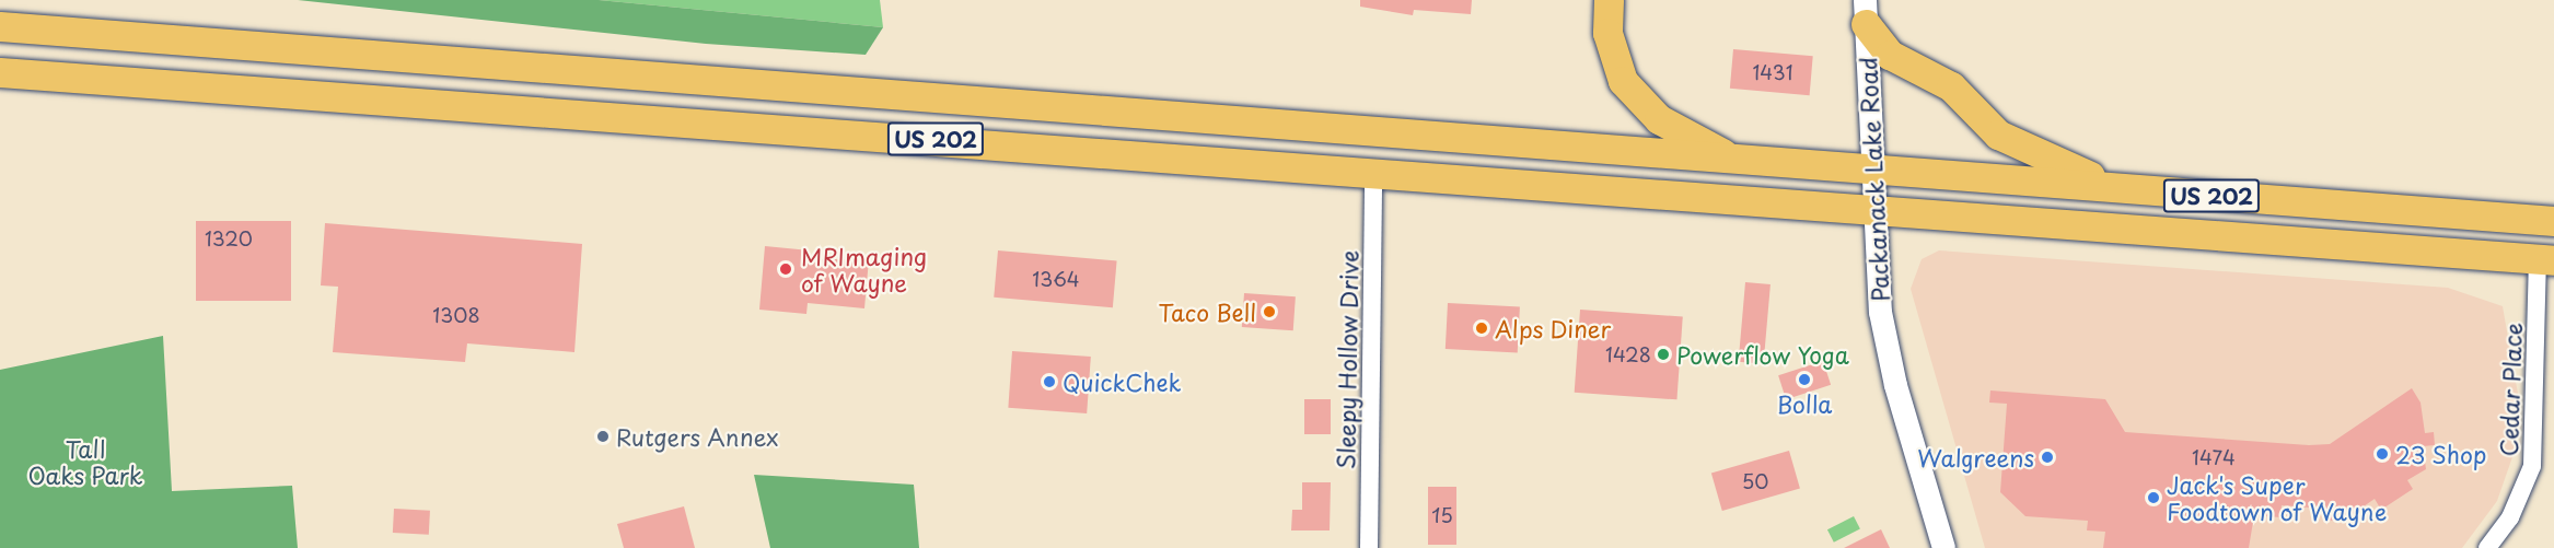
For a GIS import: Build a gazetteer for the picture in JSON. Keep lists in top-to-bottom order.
{
  "streets": {
    "highway": ["US 202"],
    "street": ["Packanack Lake Road", "Sleepy Hollow Drive", "Cedar Place"]
  },
  "crossings": [
    ["US 202", "Packanack Lake Road"],
    ["US 202", "Sleepy Hollow Drive"],
    ["US 202", "Cedar Place"]
  ],
  "parks": ["Tall Oaks Park"],
  "places": [
    "MRImaging of Wayne",
    "Taco Bell",
    "Alps Diner",
    "Powerflow Yoga",
    "Bolla",
    "QuickChek",
    "Rutgers Annex",
    "23 Shop",
    "Walgreens",
    "Jack's Super Foodtown of Wayne"
  ],
  "house_numbers": [
    "1431",
    "1320",
    "1364",
    "1308",
    "1428",
    "1474",
    "50",
    "15"
  ]
}
